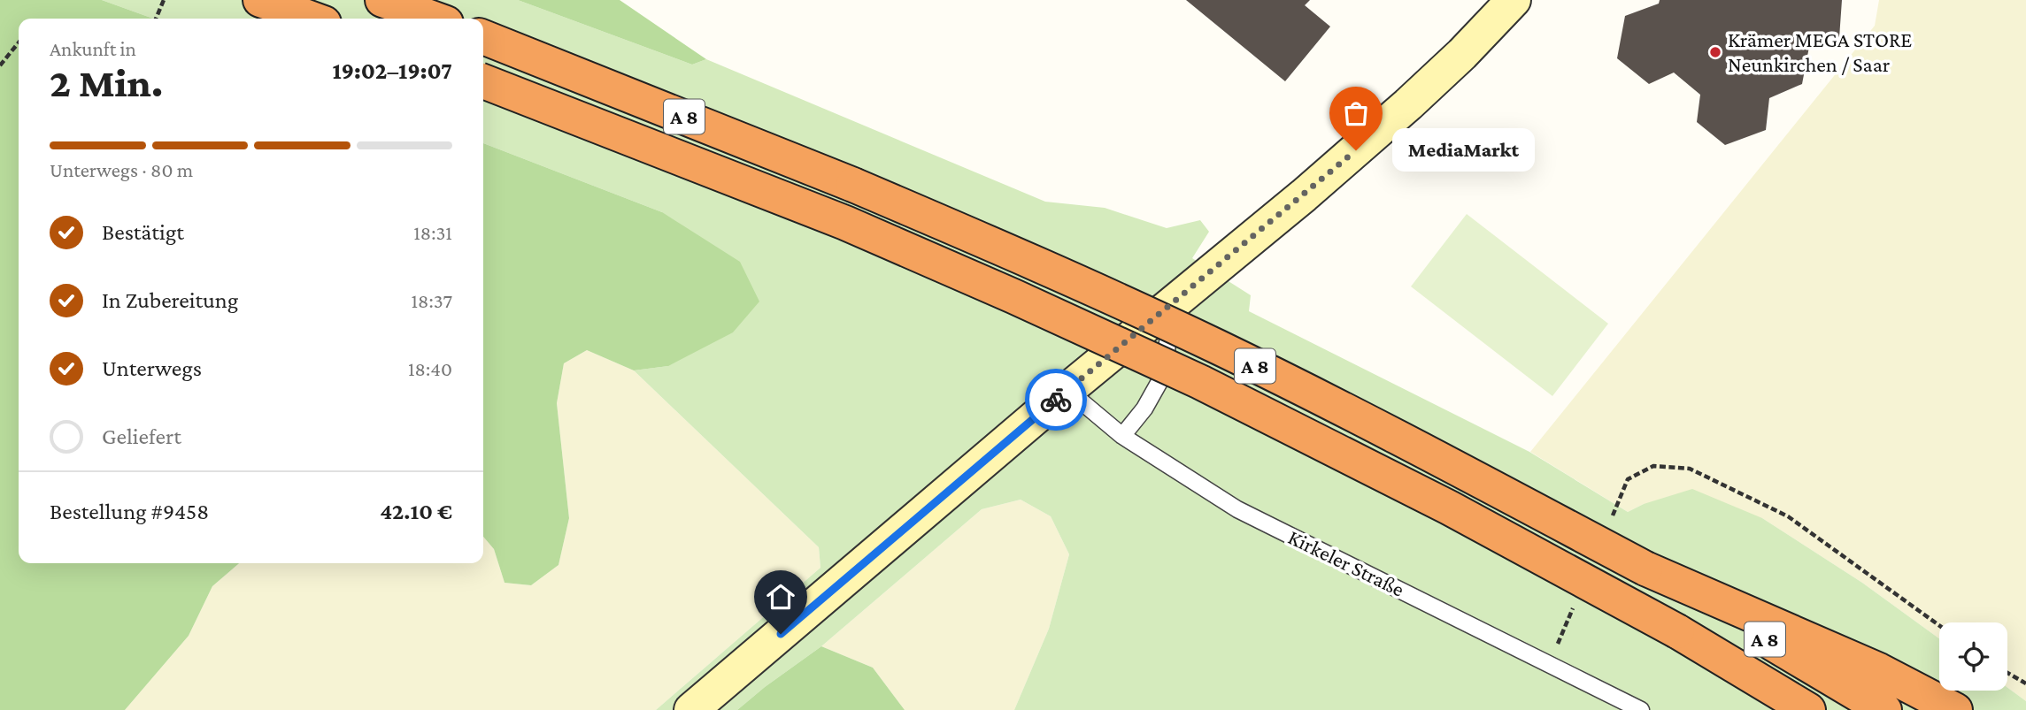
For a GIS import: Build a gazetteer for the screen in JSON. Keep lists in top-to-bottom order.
{
  "streets": {
    "highway": ["A 8"],
    "lane": ["Kirkeler Straße"]
  },
  "places": ["Krämer MEGA STORE Neunkirchen / Saar", "MediaMarkt"],
  "page": {
    "heading": ["2 Min.", "Ankunft in", "19:02–19:07"],
    "panel": ["Bestellung #9458", "42.10 €"],
    "bar": "Unterwegs · 80 m",
    "bubble": "MediaMarkt",
    "list": [
      ["Bestätigt", "18:31"],
      ["In Zubereitung", "18:37"],
      ["Unterwegs", "18:40"],
      "Geliefert"
    ]
  }
}
